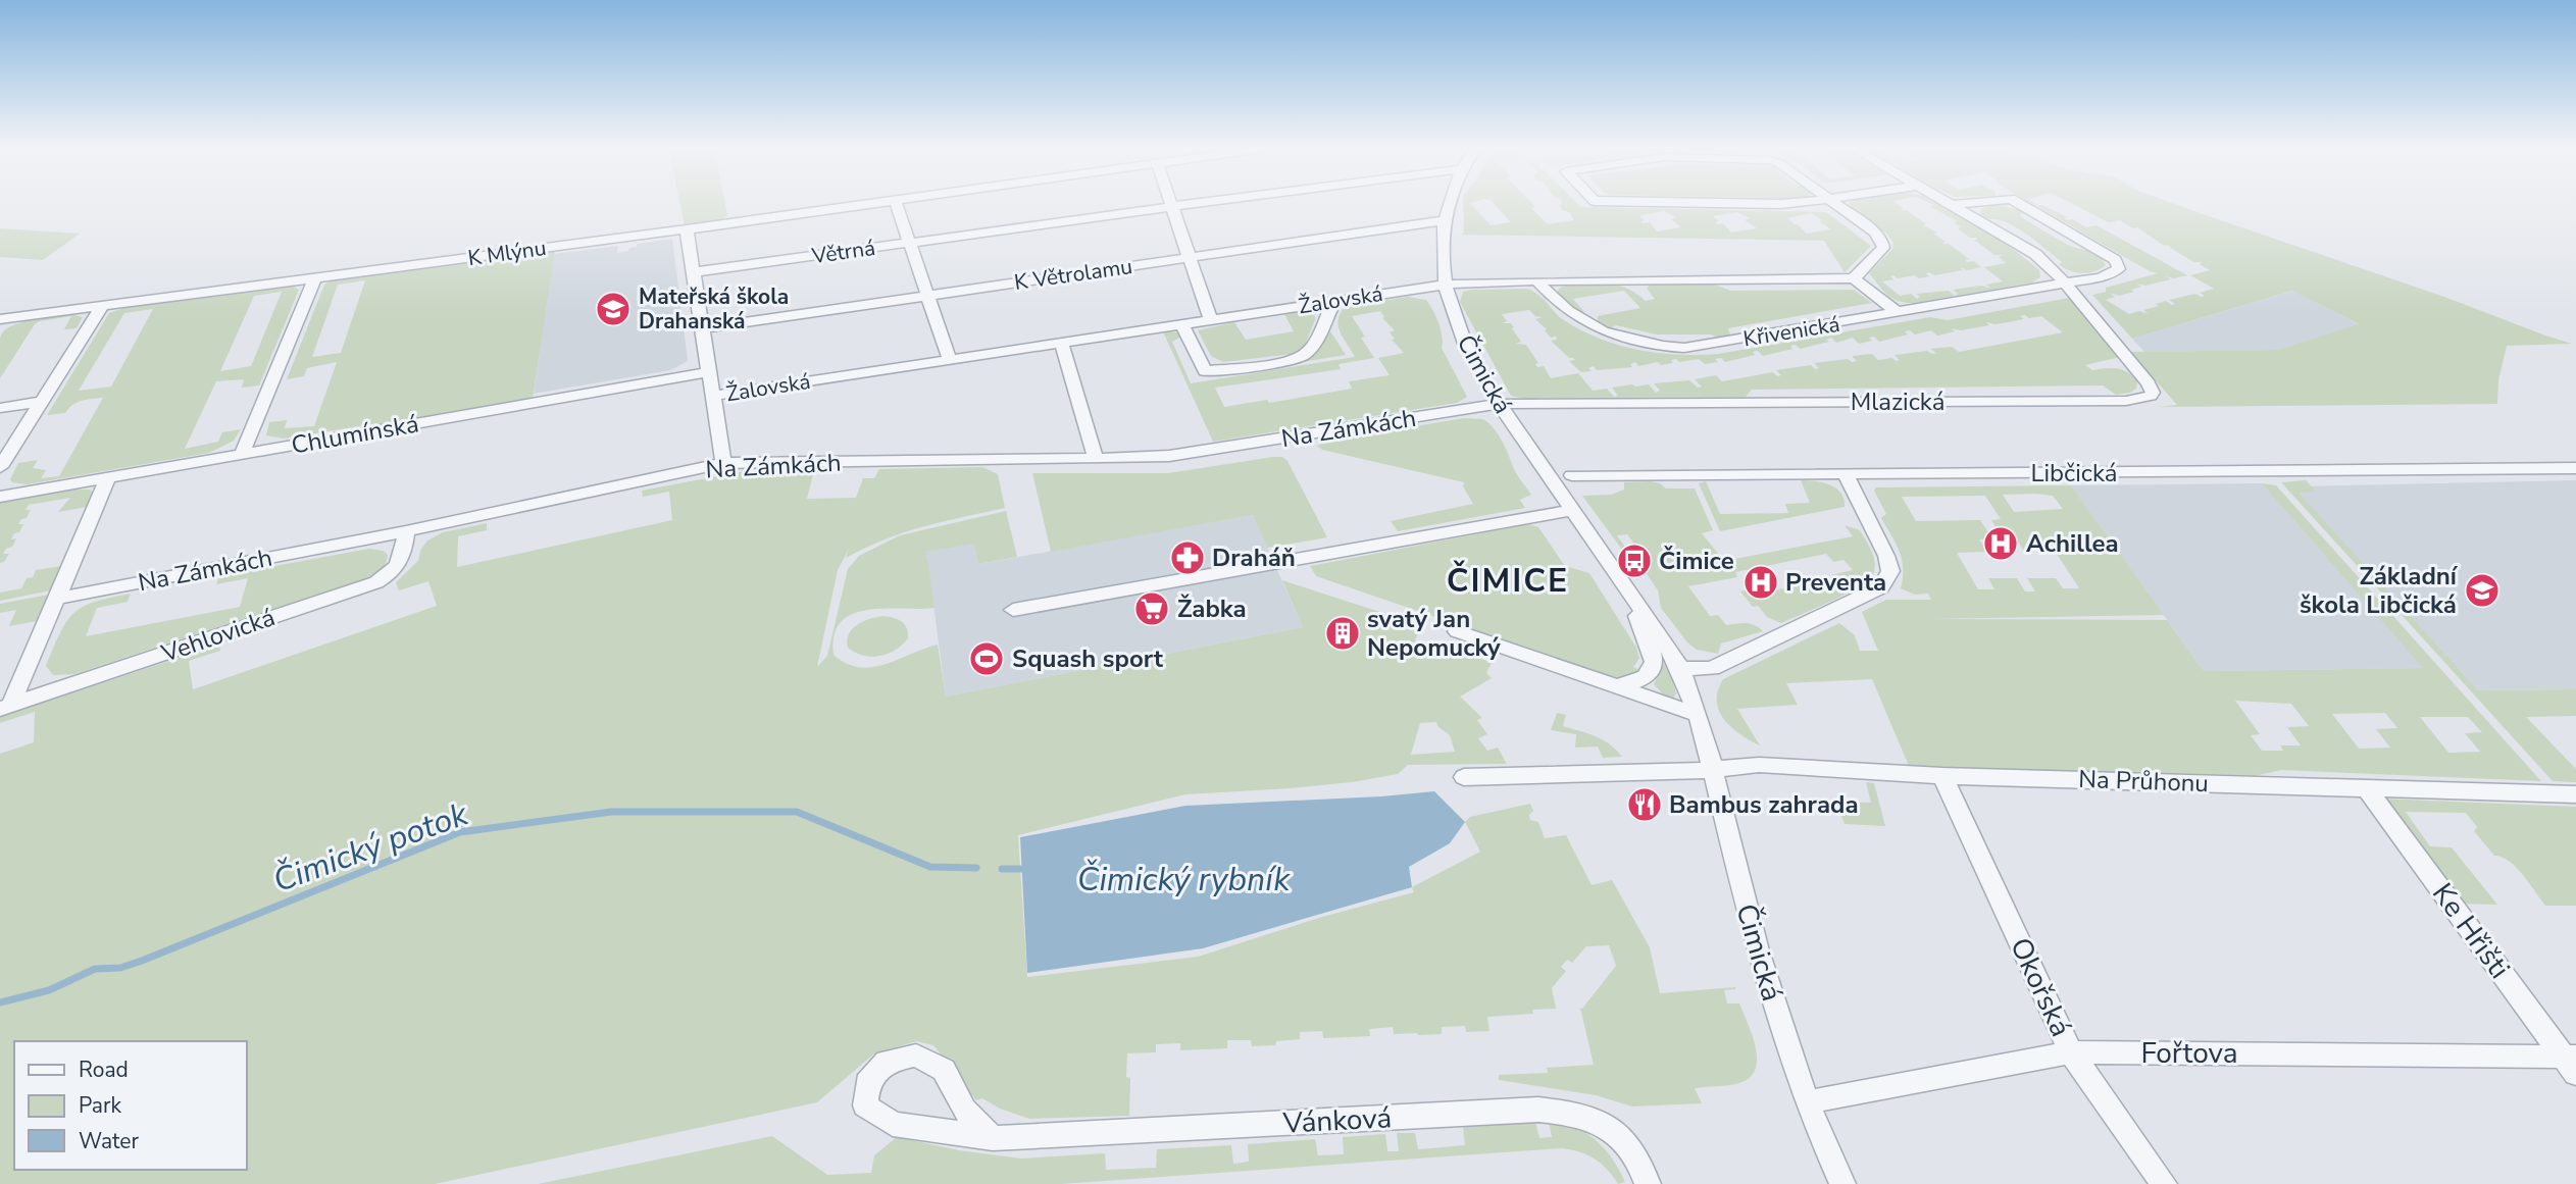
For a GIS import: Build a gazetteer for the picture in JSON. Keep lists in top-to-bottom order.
{
  "streets": {
    "street": [
      "Větrná",
      "K Mlýnu",
      "K Větrolamu",
      "Žalovská",
      "Křivenická",
      "Čimická",
      "Mlazická",
      "Na Zámkách",
      "Chlumínská",
      "Libčická",
      "Vehlovická",
      "Na Průhonu",
      "Ke Hřišti",
      "Okořská",
      "Fořtova",
      "Vánková"
    ]
  },
  "crossings": [
    ["K Větrolamu", "Čimická"],
    ["Žalovská", "Křivenická"],
    ["Žalovská", "Čimická"],
    ["Křivenická", "Mlazická"],
    ["Čimická", "Mlazická"],
    ["Čimická", "Na Zámkách"],
    ["Čimická", "Na Průhonu"],
    ["Čimická", "Fořtova"],
    ["Mlazická", "Na Zámkách"],
    ["Na Zámkách", "Vehlovická"],
    ["Na Průhonu", "Ke Hřišti"],
    ["Na Průhonu", "Okořská"],
    ["Ke Hřišti", "Fořtova"],
    ["Okořská", "Fořtova"]
  ],
  "districts": ["ČIMICE"],
  "water": ["Čimický potok", "Čimický rybník"],
  "places": {
    "school or university": ["Mateřská škola Drahanská", "Základní škola Libčická"],
    "hospital": ["Achillea", "Preventa"],
    "pharmacy": ["Draháň"],
    "bus stop": ["Čimice"],
    "supermarket": ["Žabka"],
    "building": ["svatý Jan Nepomucký"],
    "sports": ["Squash sport"],
    "restaurant": ["Bambus zahrada"]
  },
  "legend": ["Road", "Park", "Water"]
}
